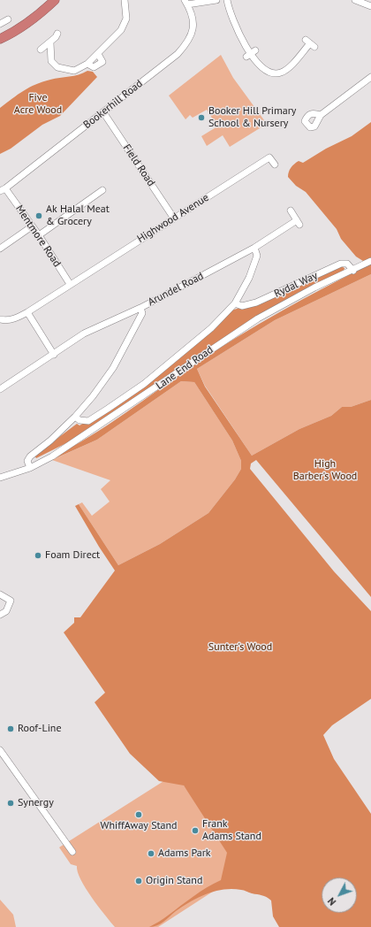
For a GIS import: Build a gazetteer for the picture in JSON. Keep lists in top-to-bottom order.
{
  "streets": {
    "street": [
      "Bookerhill Road",
      "Field Road",
      "Highwood Avenue",
      "Mentmore Road",
      "Rydal Way",
      "Arundel Road",
      "Lane End Road"
    ]
  },
  "crossings": [
    ["Bookerhill Road", "Field Road"],
    ["Bookerhill Road", "Mentmore Road"],
    ["Field Road", "Highwood Avenue"],
    ["Highwood Avenue", "Mentmore Road"],
    ["Rydal Way", "Lane End Road"]
  ],
  "parks": ["Five Acre Wood", "High Barber's Wood", "Sunter's Wood"],
  "places": [
    "Booker Hill Primary School & Nursery",
    "Ak Halal Meat & Grocery",
    "Foam Direct",
    "Roof-Line",
    "Synergy",
    "WhiffAway Stand",
    "Frank Adams Stand",
    "Adams Park",
    "Origin Stand"
  ],
  "north": "bottom left"
}
